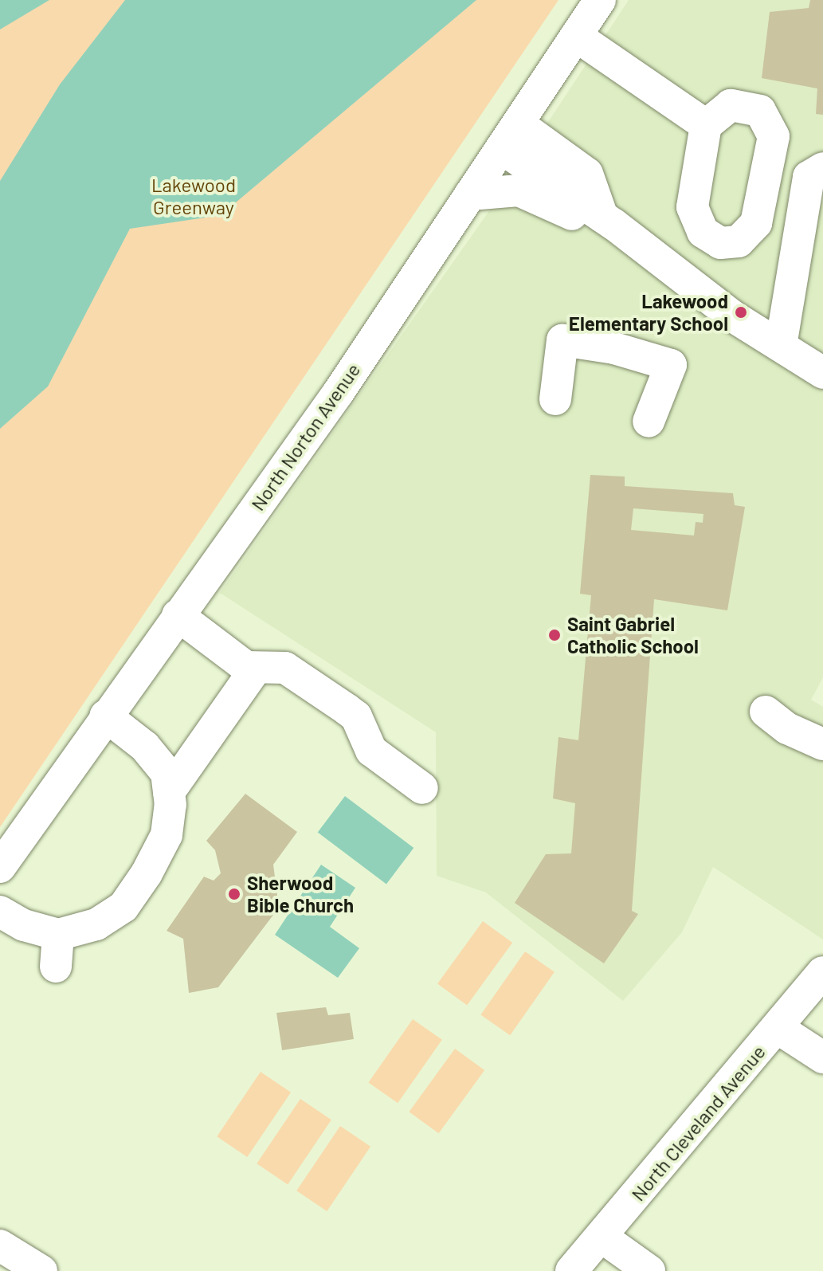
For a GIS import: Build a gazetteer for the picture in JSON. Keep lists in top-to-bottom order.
{
  "streets": {
    "street": ["North Norton Avenue", "North Cleveland Avenue"]
  },
  "parks": ["Lakewood Greenway"],
  "places": ["Lakewood Elementary School", "Saint Gabriel Catholic School", "Sherwood Bible Church"]
}
